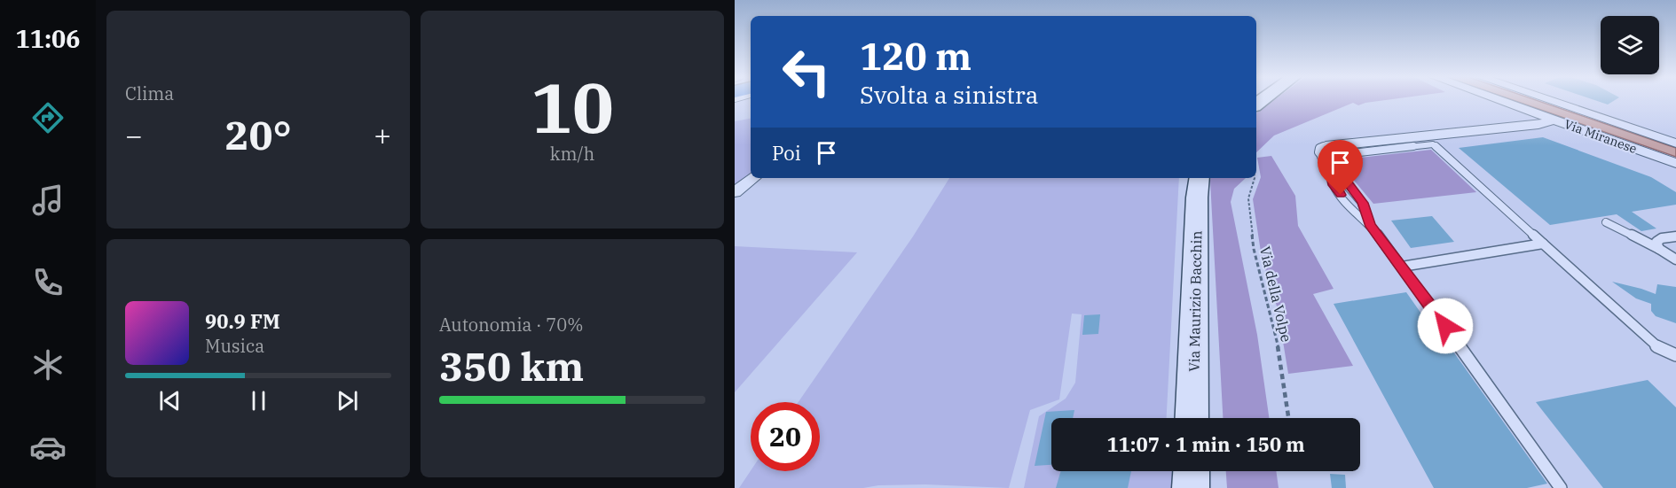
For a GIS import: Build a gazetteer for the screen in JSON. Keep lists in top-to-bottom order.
{
  "streets": {
    "main road": ["Via Maurizio Bacchin"],
    "street": ["Via Miranese"],
    "path": ["Via della Volpe"]
  },
  "page": {
    "tabs": "11:06",
    "tile": [
      "Clima",
      ["10", "km/h"],
      ["Autonomia · 70%", "350 km"]
    ],
    "turn": ["120 m", "Svolta a sinistra"],
    "heat": ["−", "20°", "+"],
    "then": "Poi",
    "song": ["90.9 FM", "Musica"],
    "limit": "20",
    "trip": "11:07 · 1 min · 150 m"
  }
}
